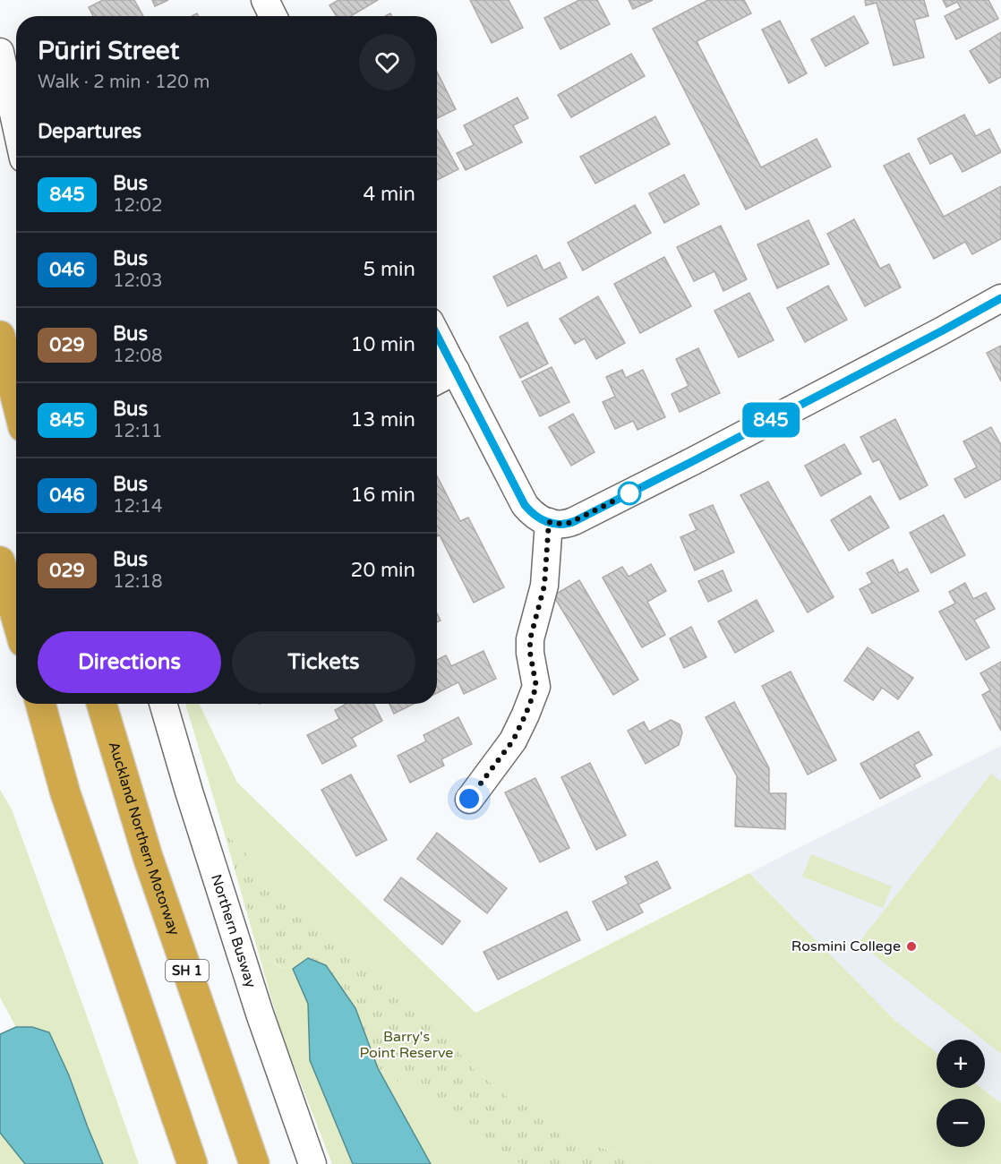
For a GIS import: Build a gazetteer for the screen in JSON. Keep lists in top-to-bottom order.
{
  "streets": {
    "highway": ["Auckland Northern Motorway", "SH 1"],
    "street": ["Northern Busway"]
  },
  "parks": ["Barry's Point Reserve"],
  "places": ["Rosmini College"],
  "lines": ["bus line 845"],
  "page": {
    "on_map": "845",
    "heading": [
      ["Pūriri Street", "Walk · 2 min · 120 m"],
      "Departures"
    ],
    "list": [
      {
        "mark": "845",
        "name": "Bus",
        "note": "12:02",
        "value": "4 min"
      },
      {
        "mark": "046",
        "name": "Bus",
        "note": "12:03",
        "value": "5 min"
      },
      {
        "mark": "029",
        "name": "Bus",
        "note": "12:08",
        "value": "10 min"
      },
      {
        "mark": "845",
        "name": "Bus",
        "note": "12:11",
        "value": "13 min"
      },
      {
        "mark": "046",
        "name": "Bus",
        "note": "12:14",
        "value": "16 min"
      },
      {
        "mark": "029",
        "name": "Bus",
        "note": "12:18",
        "value": "20 min"
      }
    ],
    "buttons": ["Directions", "Tickets"],
    "map_buttons": ["+", "−"]
  }
}
